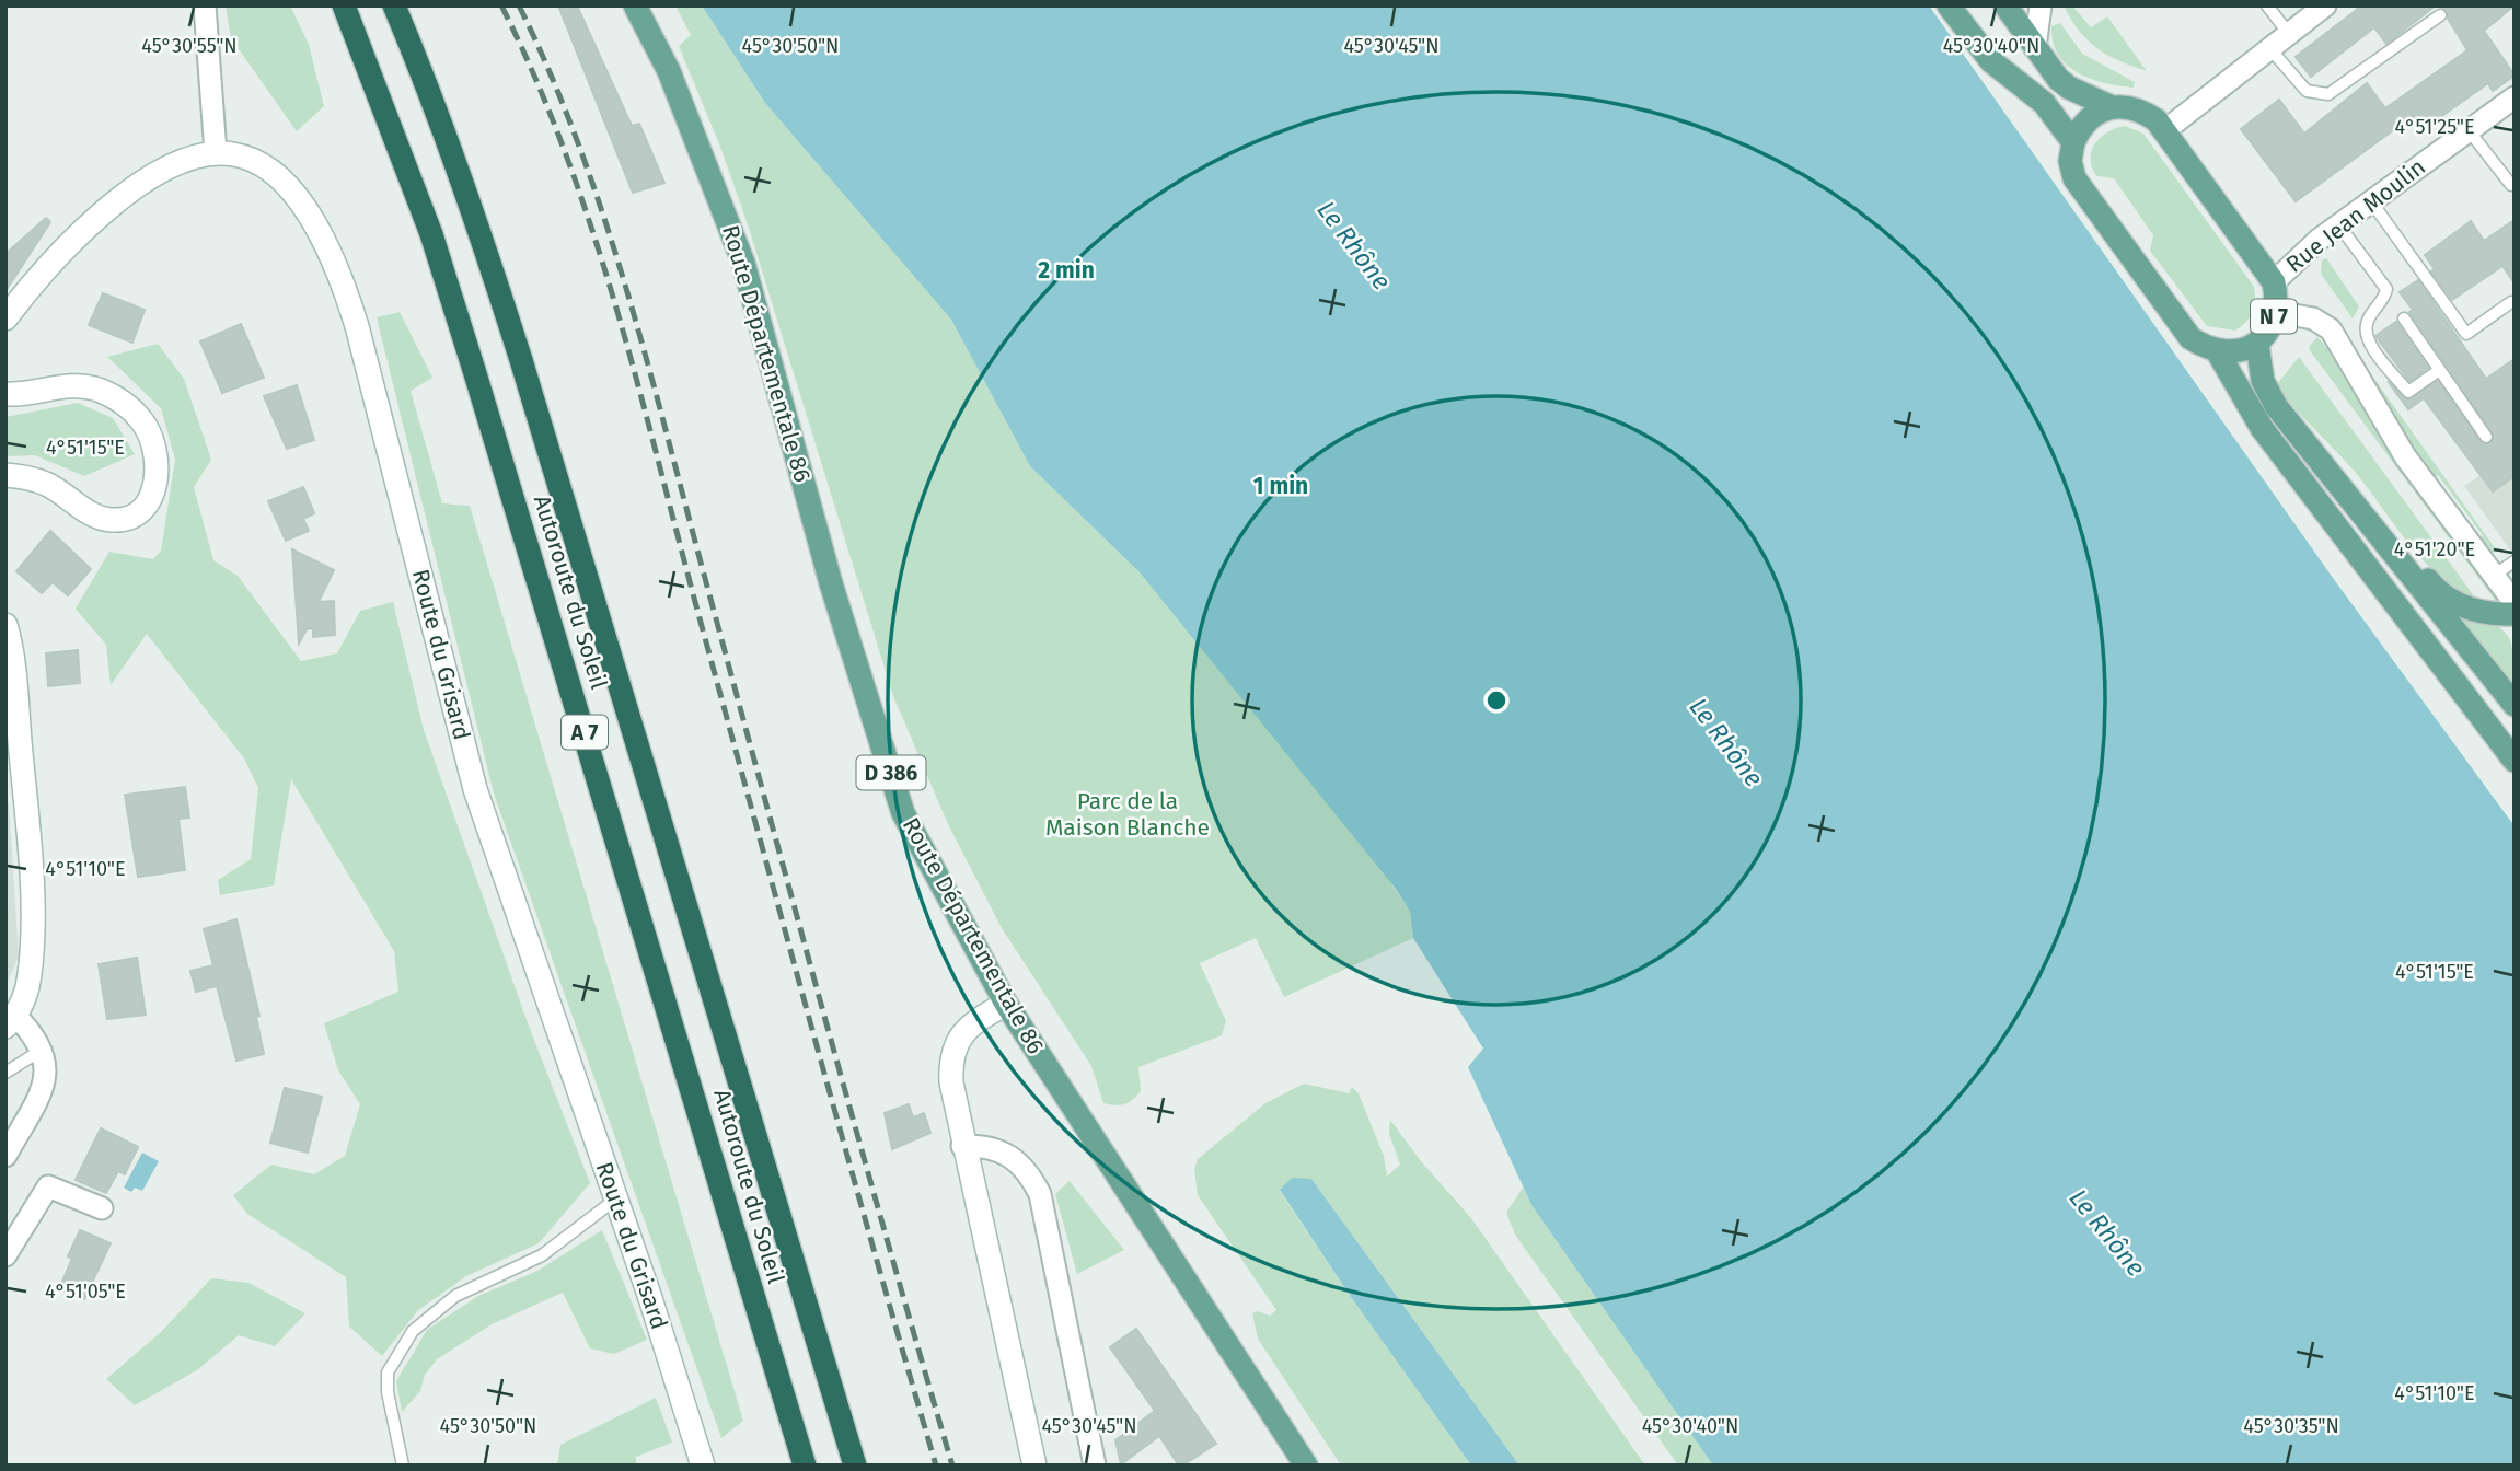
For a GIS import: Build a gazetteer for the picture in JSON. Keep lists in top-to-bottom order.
{
  "streets": {
    "highway": ["Autoroute du Soleil", "A 7"],
    "main road": ["N 7", "Route Départementale 86", "D 386"],
    "street": ["Rue Jean Moulin", "Route du Grisard"]
  },
  "crossings": [
    ["Rue Jean Moulin", "N 7"]
  ],
  "water": ["Le Rhône"],
  "parks": ["Parc de la Maison Blanche"],
  "coordinates": [
    "45°30'55\"N",
    "45°30'50\"N",
    "45°30'45\"N",
    "45°30'40\"N",
    "4°51'25\"E",
    "4°51'15\"E",
    "4°51'20\"E",
    "4°51'10\"E",
    "4°51'05\"E",
    "45°30'35\"N"
  ],
  "rings": ["2 min", "1 min"]
}
